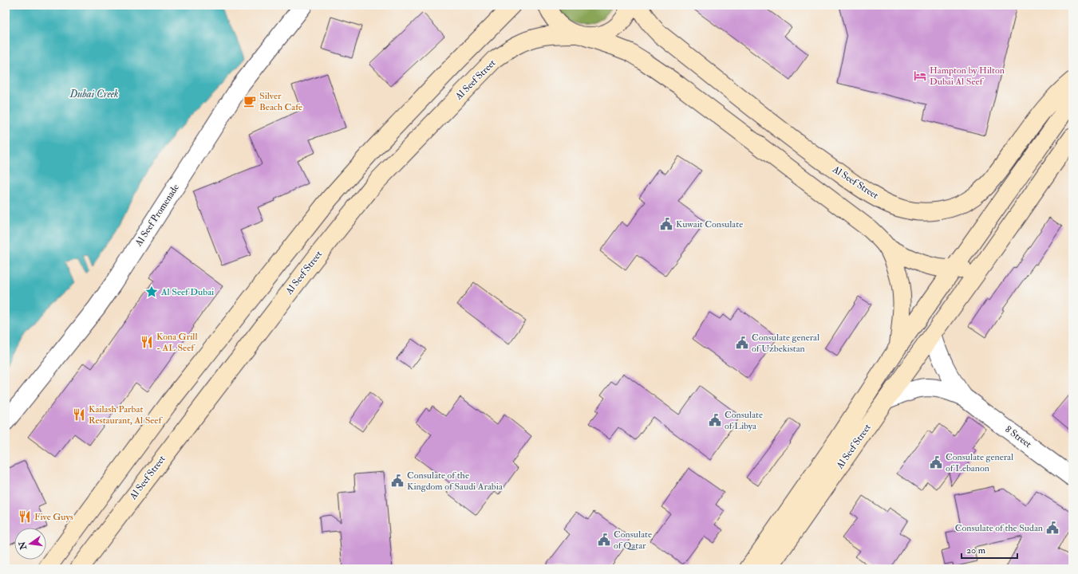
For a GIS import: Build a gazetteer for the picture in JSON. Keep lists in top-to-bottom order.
{
  "streets": {
    "street": ["Al Seef Street", "Al Seef Promenade", "8 Street"]
  },
  "crossings": [
    ["Al Seef Street", "8 Street"]
  ],
  "water": ["Dubai Creek"],
  "places": {
    "hotel": ["Hampton by Hilton Dubai Al Seef"],
    "cafe": ["Silver Beach Cafe"],
    "public building": [
      "Kuwait Consulate",
      "Consulate general of Uzbekistan",
      "Consulate of Libya",
      "Consulate general of Lebanon",
      "Consulate of the Kingdom of Saudi Arabia",
      "Consulate of the Sudan",
      "Consulate of Qatar"
    ],
    "place": ["Al Seef Dubai"],
    "restaurant": ["Kona Grill - AL Seef", "Kailash Parbat Restaurant, Al Seef", "Five Guys"]
  },
  "scale_bar": "20 m",
  "north": "left"
}
